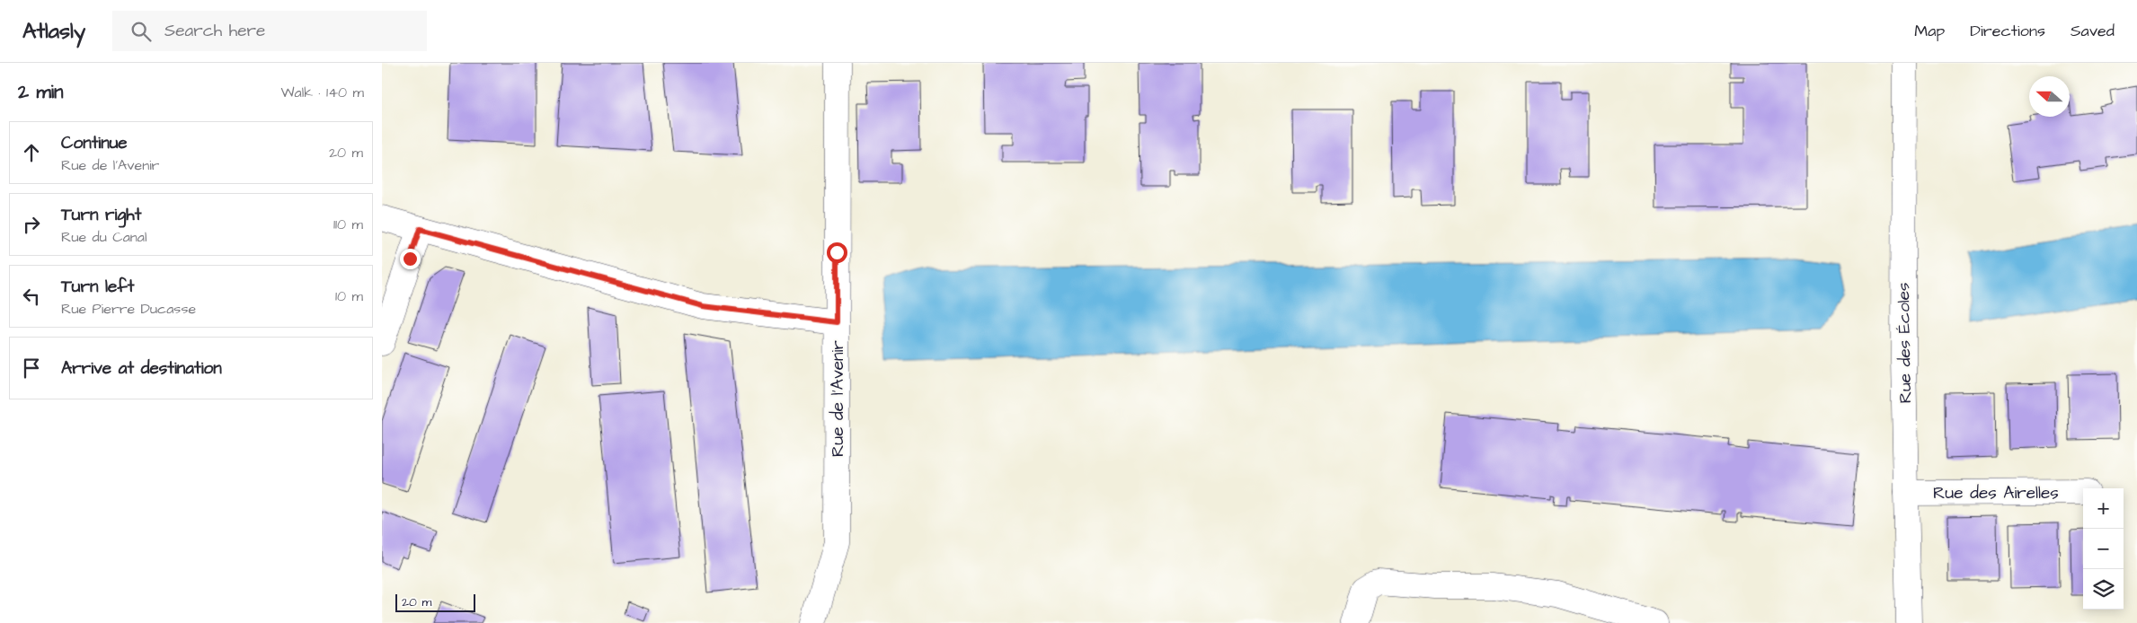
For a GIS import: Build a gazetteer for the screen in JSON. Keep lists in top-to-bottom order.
{
  "streets": {
    "street": ["Rue des Écoles", "Rue de l'Avenir", "Rue des Airelles"]
  },
  "crossings": [
    ["Rue des Écoles", "Rue des Airelles"]
  ],
  "scale_bar": "20 m",
  "north": "left",
  "page": {
    "header": "Atlasly",
    "search": "Search here",
    "nav": ["Map", "Directions", "Saved"],
    "heading": ["2 min", "Walk · 140 m"],
    "list": [
      ["Continue", "Rue de l'Avenir", "20 m"],
      ["Turn right", "Rue du Canal", "110 m"],
      ["Turn left", "Rue Pierre Ducasse", "10 m"],
      "Arrive at destination"
    ],
    "map_buttons": ["+", "−"],
    "scale": "20 m"
  }
}
